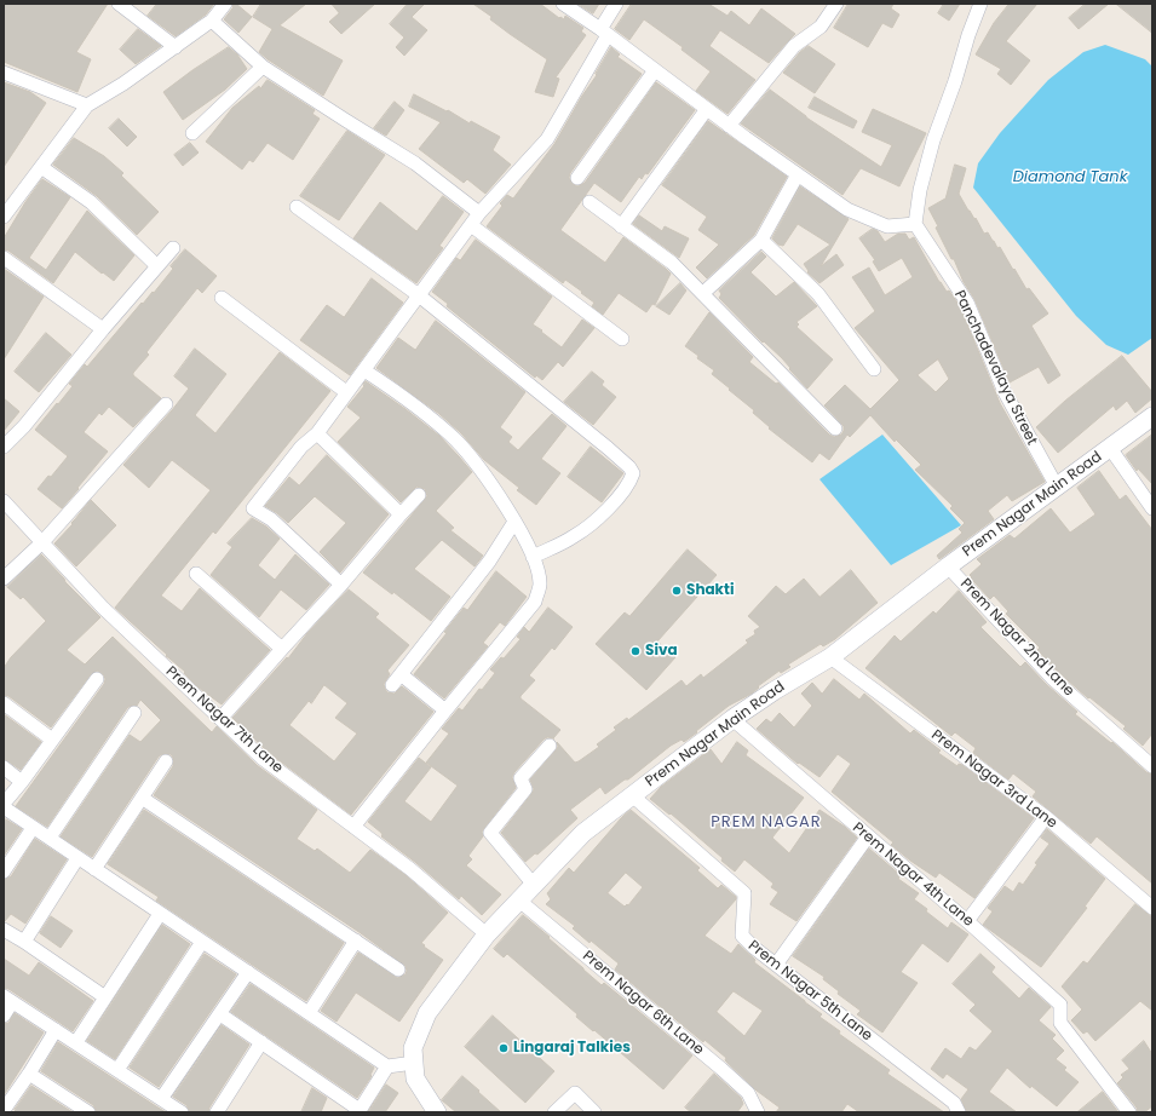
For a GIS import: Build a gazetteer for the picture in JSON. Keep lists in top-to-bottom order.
{
  "streets": {
    "street": [
      "Panchadevalaya Street",
      "Prem Nagar Main Road",
      "Prem Nagar 2nd Lane",
      "Prem Nagar 7th Lane",
      "Prem Nagar 3rd Lane",
      "Prem Nagar 4th Lane",
      "Prem Nagar 5th Lane",
      "Prem Nagar 6th Lane"
    ]
  },
  "crossings": [
    ["Panchadevalaya Street", "Prem Nagar Main Road"],
    ["Prem Nagar Main Road", "Prem Nagar 2nd Lane"],
    ["Prem Nagar Main Road", "Prem Nagar 7th Lane"],
    ["Prem Nagar Main Road", "Prem Nagar 3rd Lane"],
    ["Prem Nagar Main Road", "Prem Nagar 4th Lane"],
    ["Prem Nagar Main Road", "Prem Nagar 5th Lane"],
    ["Prem Nagar Main Road", "Prem Nagar 6th Lane"]
  ],
  "districts": ["PREM NAGAR"],
  "water": ["Diamond Tank"],
  "places": ["Shakti", "Siva", "Lingaraj Talkies"]
}
